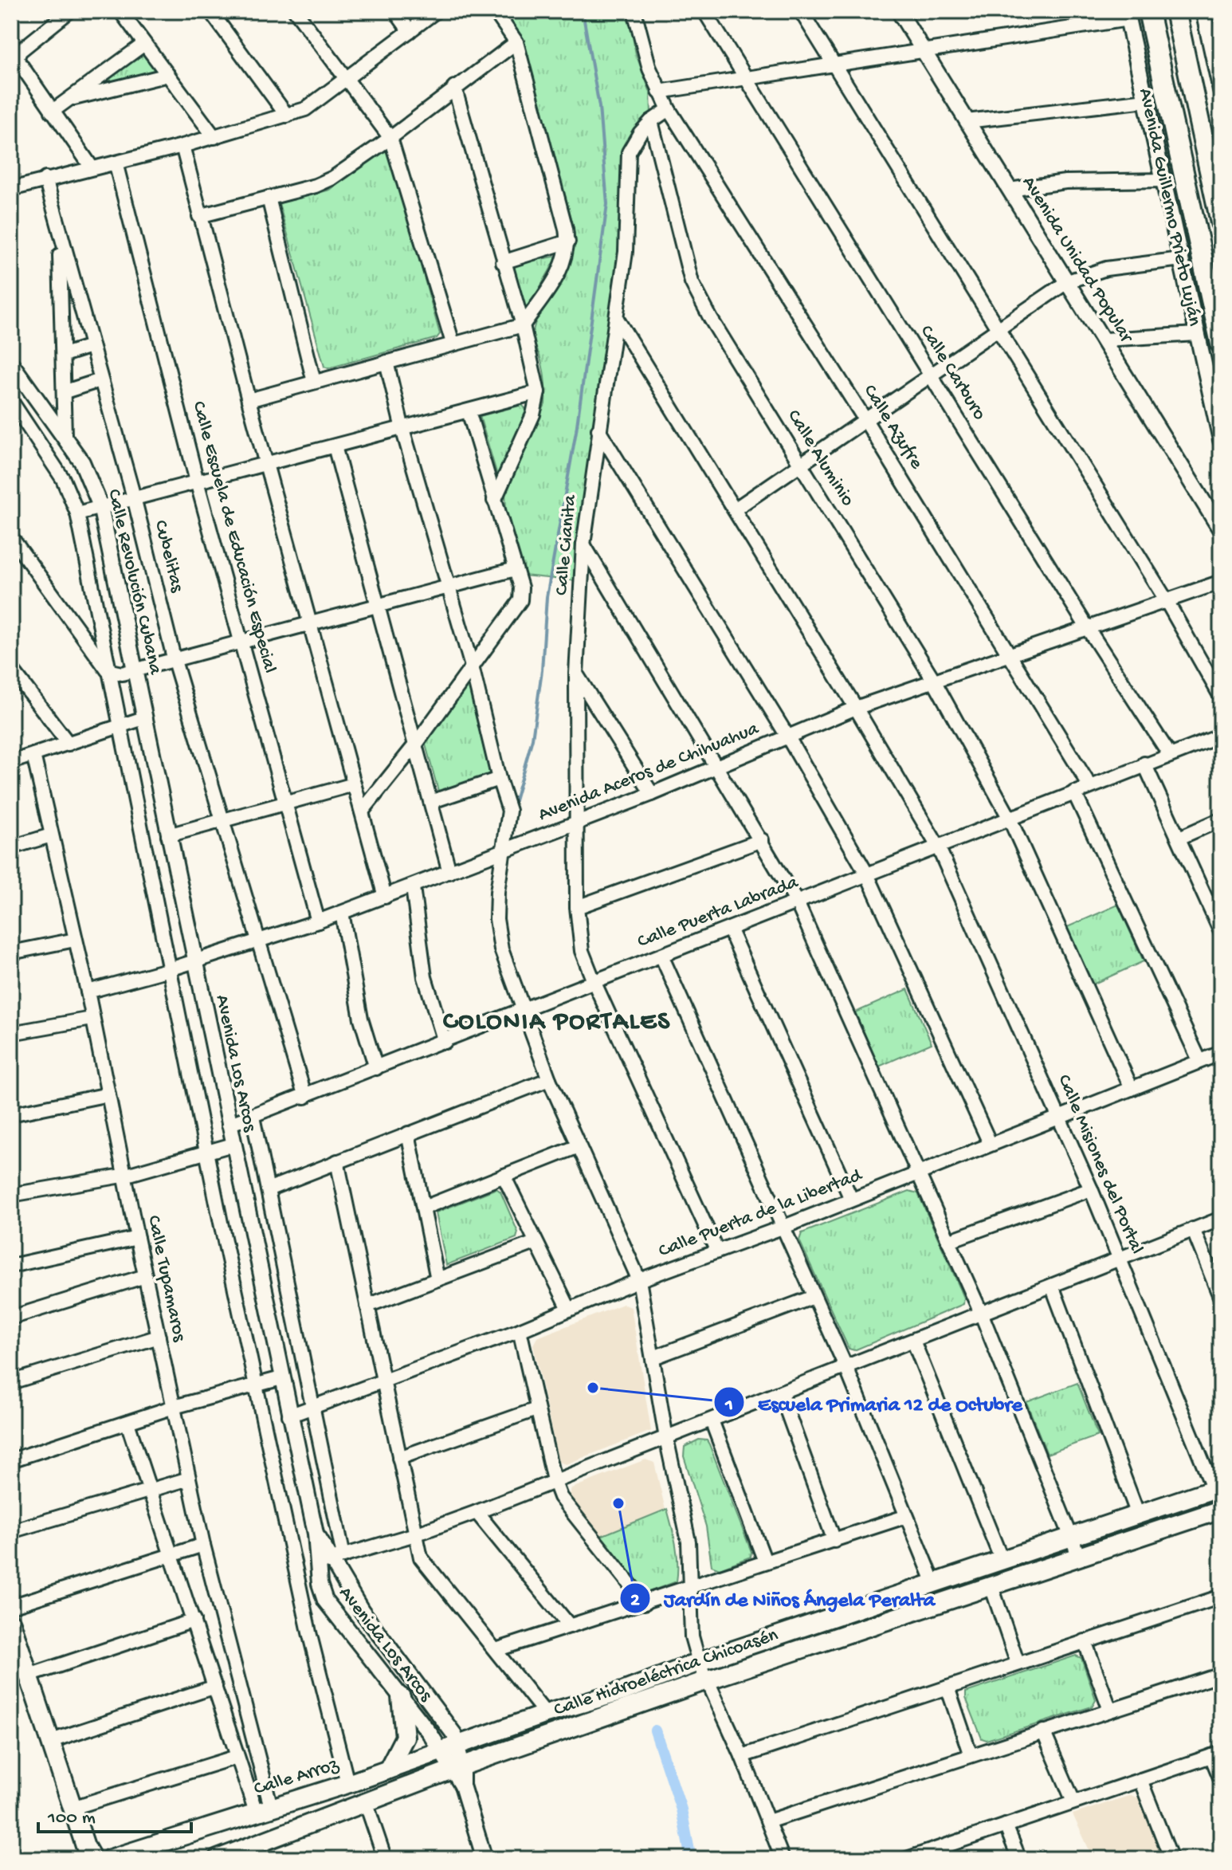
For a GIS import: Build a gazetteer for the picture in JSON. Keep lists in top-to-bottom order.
{
  "streets": {
    "main road": ["Avenida Guillermo Prieto Luján", "Calle Hidroeléctrica Chicoasén", "Calle Arroz"],
    "street": [
      "Avenida Unidad Popular",
      "Calle Carburo",
      "Calle Azufre",
      "Calle Aluminio",
      "Calle Escuela de Educación Especial",
      "Calle Cianita",
      "Cubelitas",
      "Calle Revolución Cubana",
      "Avenida Aceros de Chihuahua",
      "Calle Puerta Labrada",
      "Avenida Los Arcos",
      "Calle Misiones del Portal",
      "Calle Puerta de la Libertad",
      "Calle Tupamaros"
    ]
  },
  "crossings": [
    ["Calle Carburo", "Avenida Aceros de Chihuahua"],
    ["Calle Carburo", "Calle Puerta Labrada"],
    ["Calle Azufre", "Avenida Aceros de Chihuahua"],
    ["Calle Azufre", "Calle Puerta Labrada"],
    ["Calle Aluminio", "Calle Cianita"],
    ["Calle Aluminio", "Avenida Aceros de Chihuahua"],
    ["Calle Aluminio", "Calle Puerta Labrada"],
    ["Calle Aluminio", "Calle Puerta de la Libertad"],
    ["Calle Escuela de Educación Especial", "Avenida Aceros de Chihuahua"],
    ["Calle Cianita", "Avenida Aceros de Chihuahua"],
    ["Calle Cianita", "Calle Puerta Labrada"],
    ["Calle Cianita", "Calle Misiones del Portal"],
    ["Calle Cianita", "Calle Puerta de la Libertad"],
    ["Cubelitas", "Avenida Aceros de Chihuahua"],
    ["Cubelitas", "Calle Puerta Labrada"],
    ["Calle Revolución Cubana", "Avenida Los Arcos"],
    ["Avenida Aceros de Chihuahua", "Avenida Los Arcos"],
    ["Avenida Aceros de Chihuahua", "Calle Misiones del Portal"],
    ["Avenida Aceros de Chihuahua", "Calle Tupamaros"],
    ["Calle Puerta Labrada", "Avenida Los Arcos"],
    ["Calle Puerta Labrada", "Calle Misiones del Portal"],
    ["Avenida Los Arcos", "Calle Puerta de la Libertad"],
    ["Avenida Los Arcos", "Calle Hidroeléctrica Chicoasén"],
    ["Avenida Los Arcos", "Calle Arroz"],
    ["Calle Misiones del Portal", "Calle Puerta de la Libertad"],
    ["Calle Misiones del Portal", "Calle Hidroeléctrica Chicoasén"],
    ["Calle Tupamaros", "Calle Arroz"],
    ["Calle Hidroeléctrica Chicoasén", "Calle Arroz"]
  ],
  "districts": ["COLONIA PORTALES"],
  "places": ["Escuela Primaria 12 de Octubre", "Jardín de Niños Ángela Peralta"],
  "scale_bar": "100 m"
}
